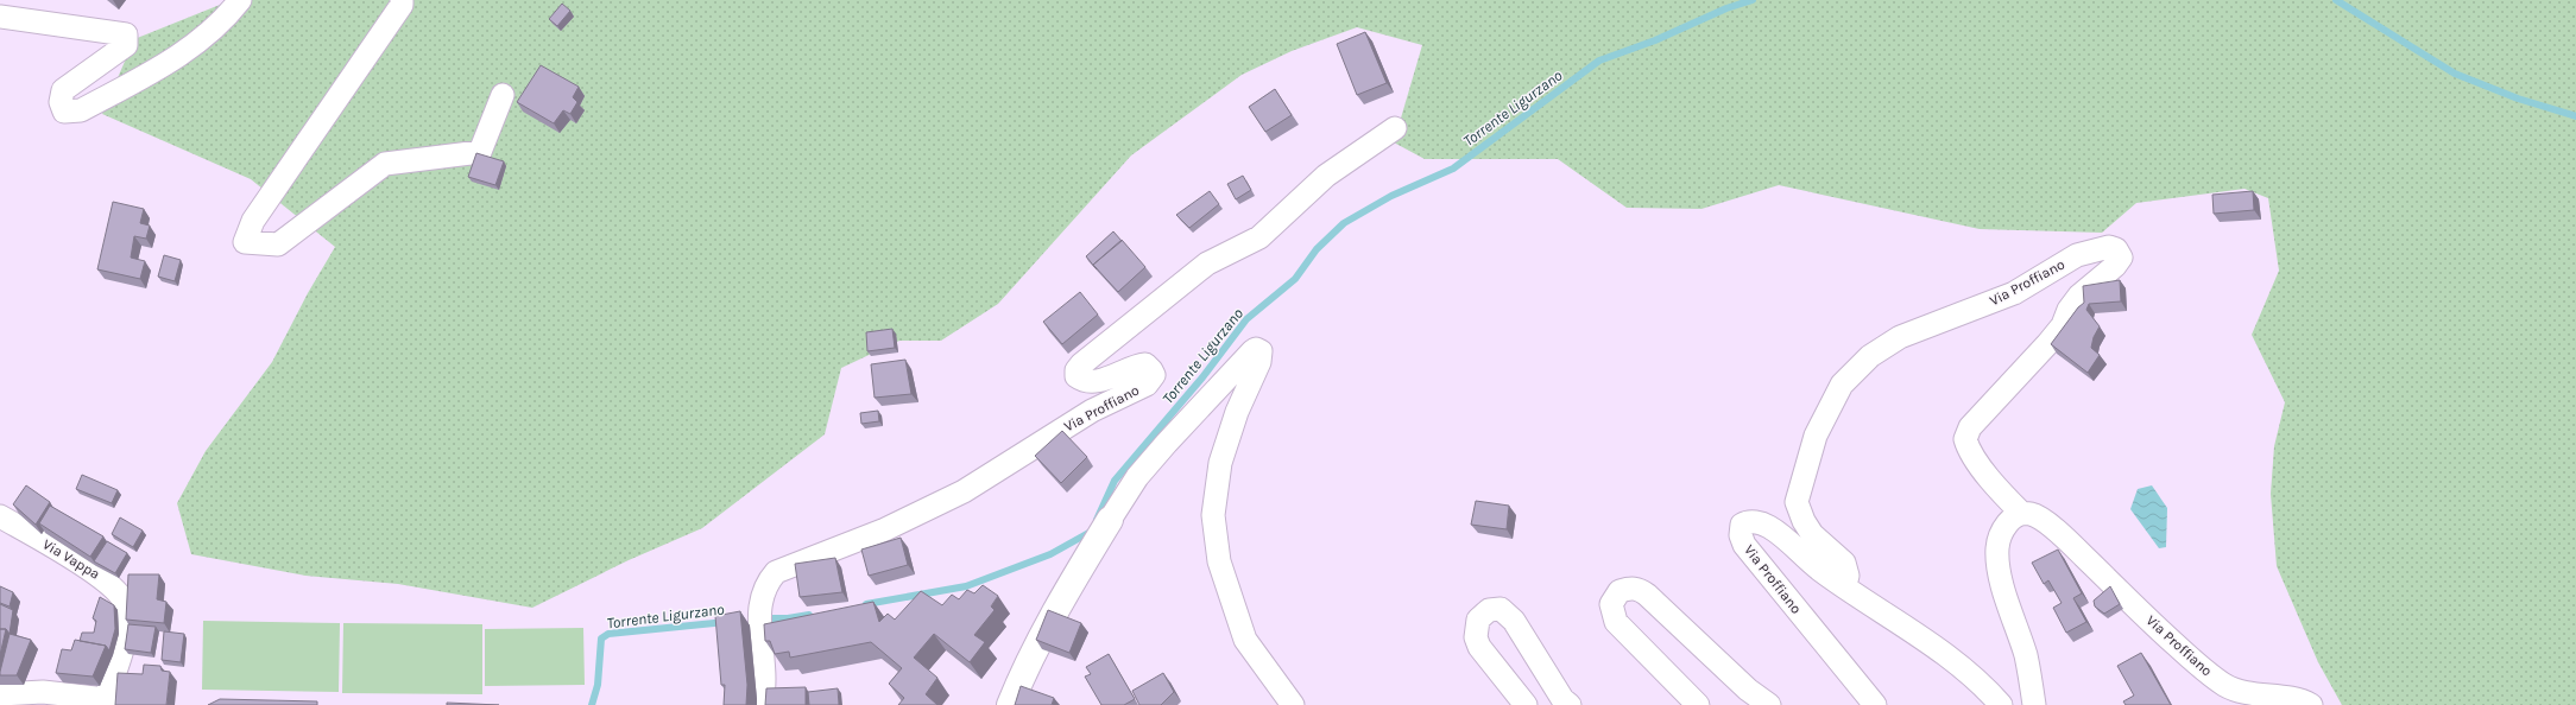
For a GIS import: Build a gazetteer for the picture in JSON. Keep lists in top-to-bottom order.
{
  "streets": {
    "street": ["Via Proffiano", "Via Vappa"]
  },
  "water": ["Torrente Ligurzano"]
}
